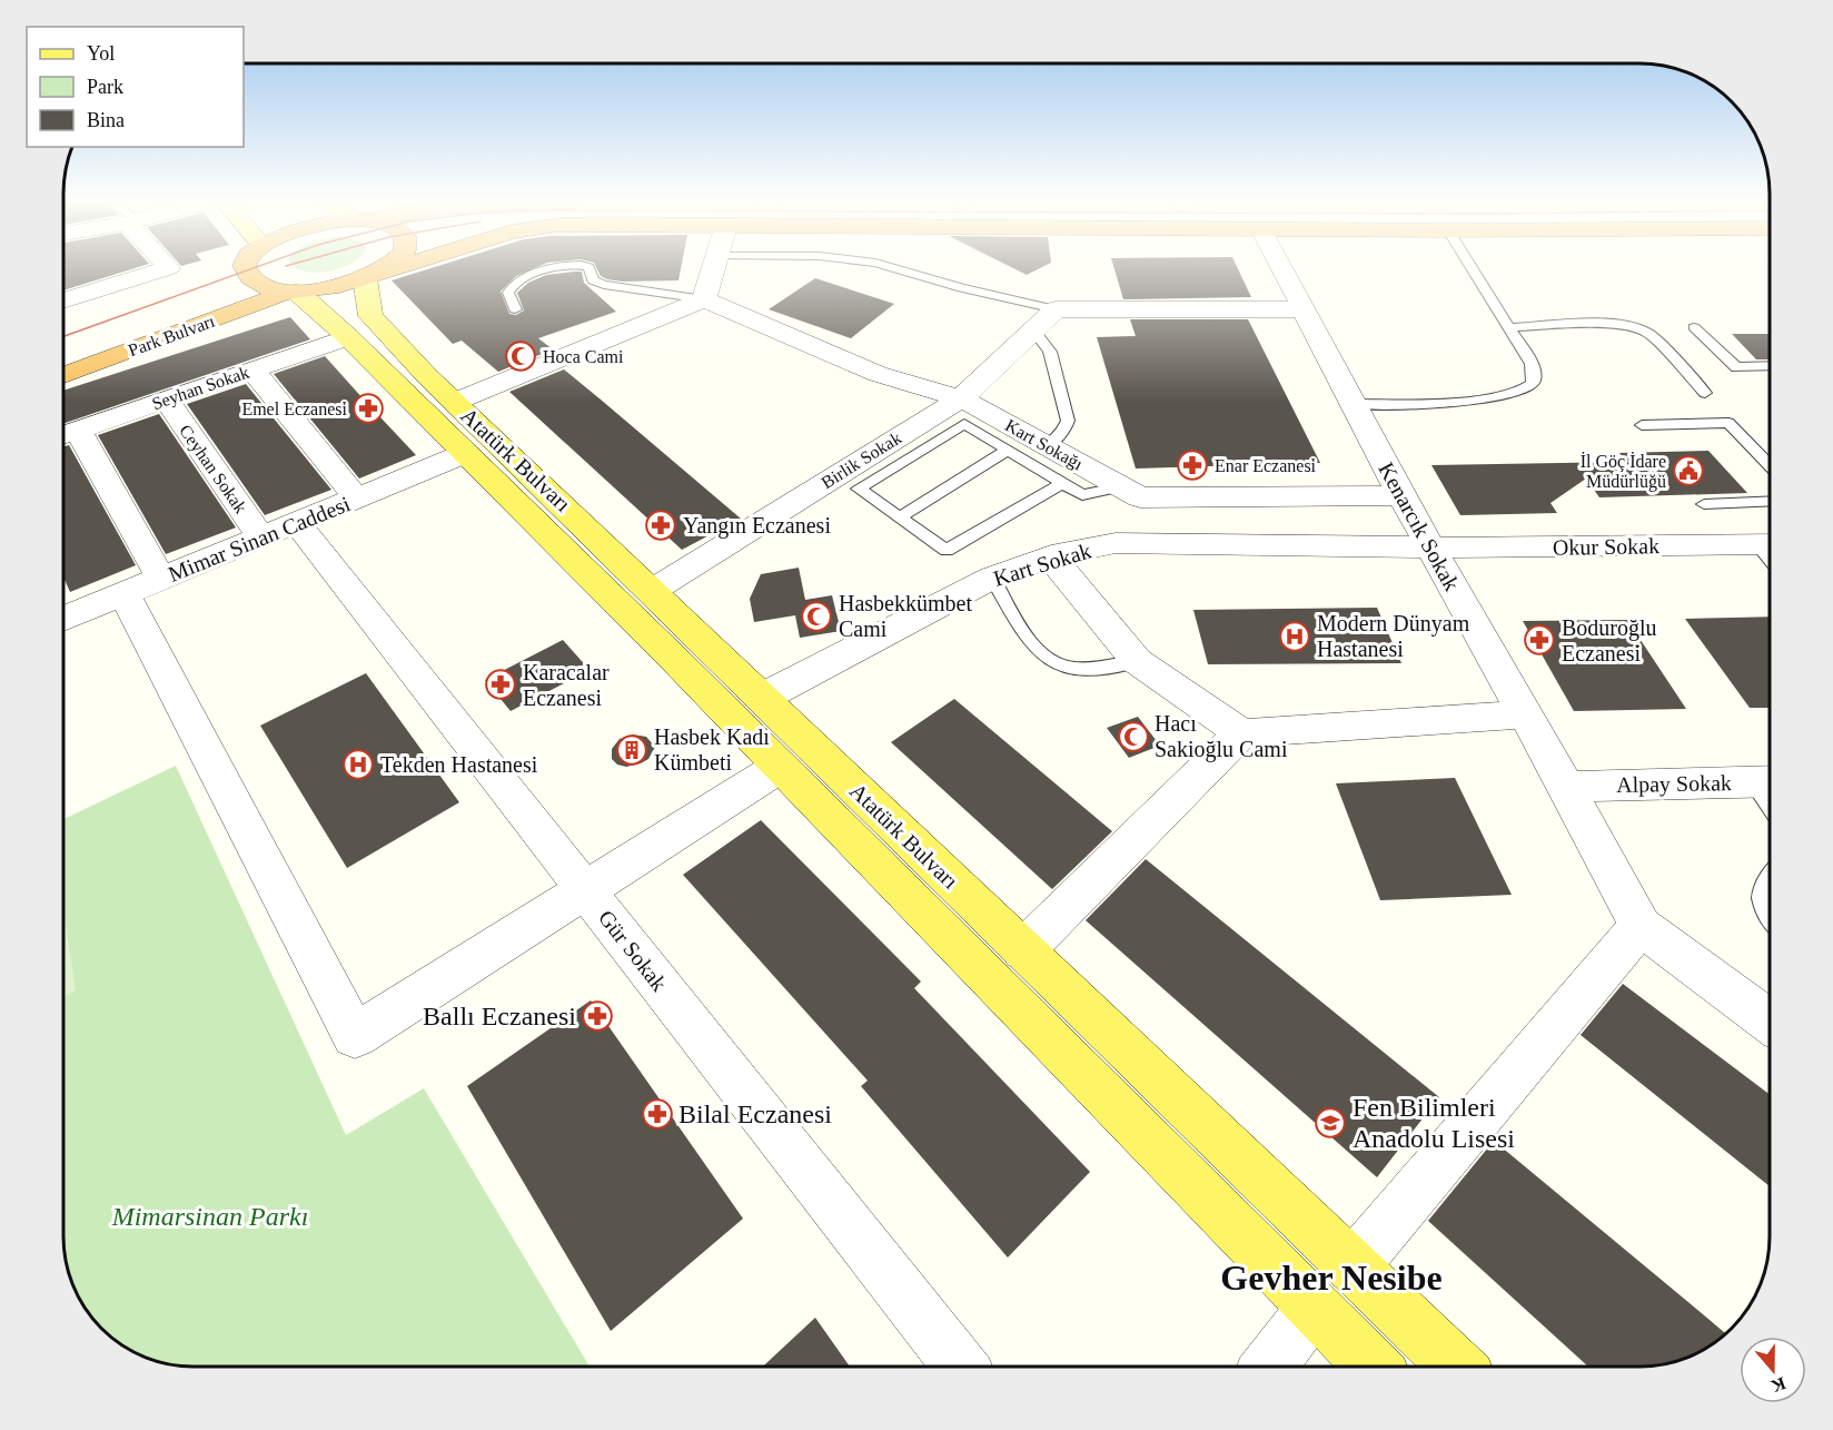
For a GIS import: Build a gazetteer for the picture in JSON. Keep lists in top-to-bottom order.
{
  "streets": {
    "highway": ["Park Bulvarı"],
    "main road": ["Atatürk Bulvarı"],
    "street": [
      "Seyhan Sokak",
      "Kart Sokağı",
      "Birlik Sokak",
      "Ceyhan Sokak",
      "Kenarcık Sokak",
      "Mimar Sinan Caddesi",
      "Okur Sokak",
      "Kart Sokak",
      "Alpay Sokak",
      "Gür Sokak"
    ]
  },
  "crossings": [
    ["Park Bulvarı", "Atatürk Bulvarı"],
    ["Seyhan Sokak", "Atatürk Bulvarı"],
    ["Seyhan Sokak", "Ceyhan Sokak"],
    ["Kart Sokağı", "Birlik Sokak"],
    ["Kart Sokağı", "Kenarcık Sokak"],
    ["Atatürk Bulvarı", "Birlik Sokak"],
    ["Atatürk Bulvarı", "Mimar Sinan Caddesi"],
    ["Atatürk Bulvarı", "Kart Sokak"],
    ["Ceyhan Sokak", "Mimar Sinan Caddesi"],
    ["Ceyhan Sokak", "Gür Sokak"],
    ["Kenarcık Sokak", "Okur Sokak"],
    ["Kenarcık Sokak", "Kart Sokak"],
    ["Kenarcık Sokak", "Alpay Sokak"],
    ["Mimar Sinan Caddesi", "Gür Sokak"],
    ["Okur Sokak", "Kart Sokak"]
  ],
  "districts": ["Gevher Nesibe"],
  "parks": ["Mimarsinan Parkı"],
  "places": {
    "mosque": ["Hoca Cami", "Hasbekkümbet Cami", "Hacı Sakioğlu Cami"],
    "pharmacy": [
      "Emel Eczanesi",
      "Enar Eczanesi",
      "Yangın Eczanesi",
      "Boduroğlu Eczanesi",
      "Karacalar Eczanesi",
      "Ballı Eczanesi",
      "Bilal Eczanesi"
    ],
    "public building": ["İl Göç İdare Müdürlüğü"],
    "hospital": ["Modern Dünyam Hastanesi", "Tekden Hastanesi"],
    "building": ["Hasbek Kadı Kümbeti"],
    "school or university": ["Fen Bilimleri Anadolu Lisesi"]
  },
  "legend": ["Yol", "Park", "Bina"],
  "north": "bottom"
}
